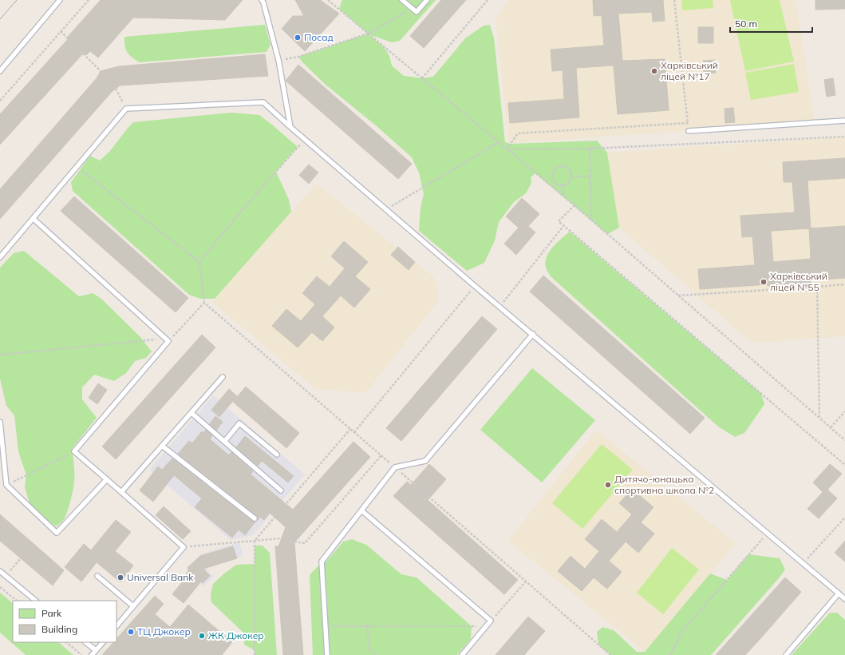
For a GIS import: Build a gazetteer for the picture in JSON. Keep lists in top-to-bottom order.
{
  "places": [
    "Посад",
    "Харківський ліцей №17",
    "Харківський ліцей №55",
    "Дитячо-юнацька спортивна школа №2",
    "Universal Bank",
    "ТЦ Джокер",
    "ЖК Джокер"
  ],
  "legend": ["Park", "Building"],
  "scale_bar": "50 m"
}
